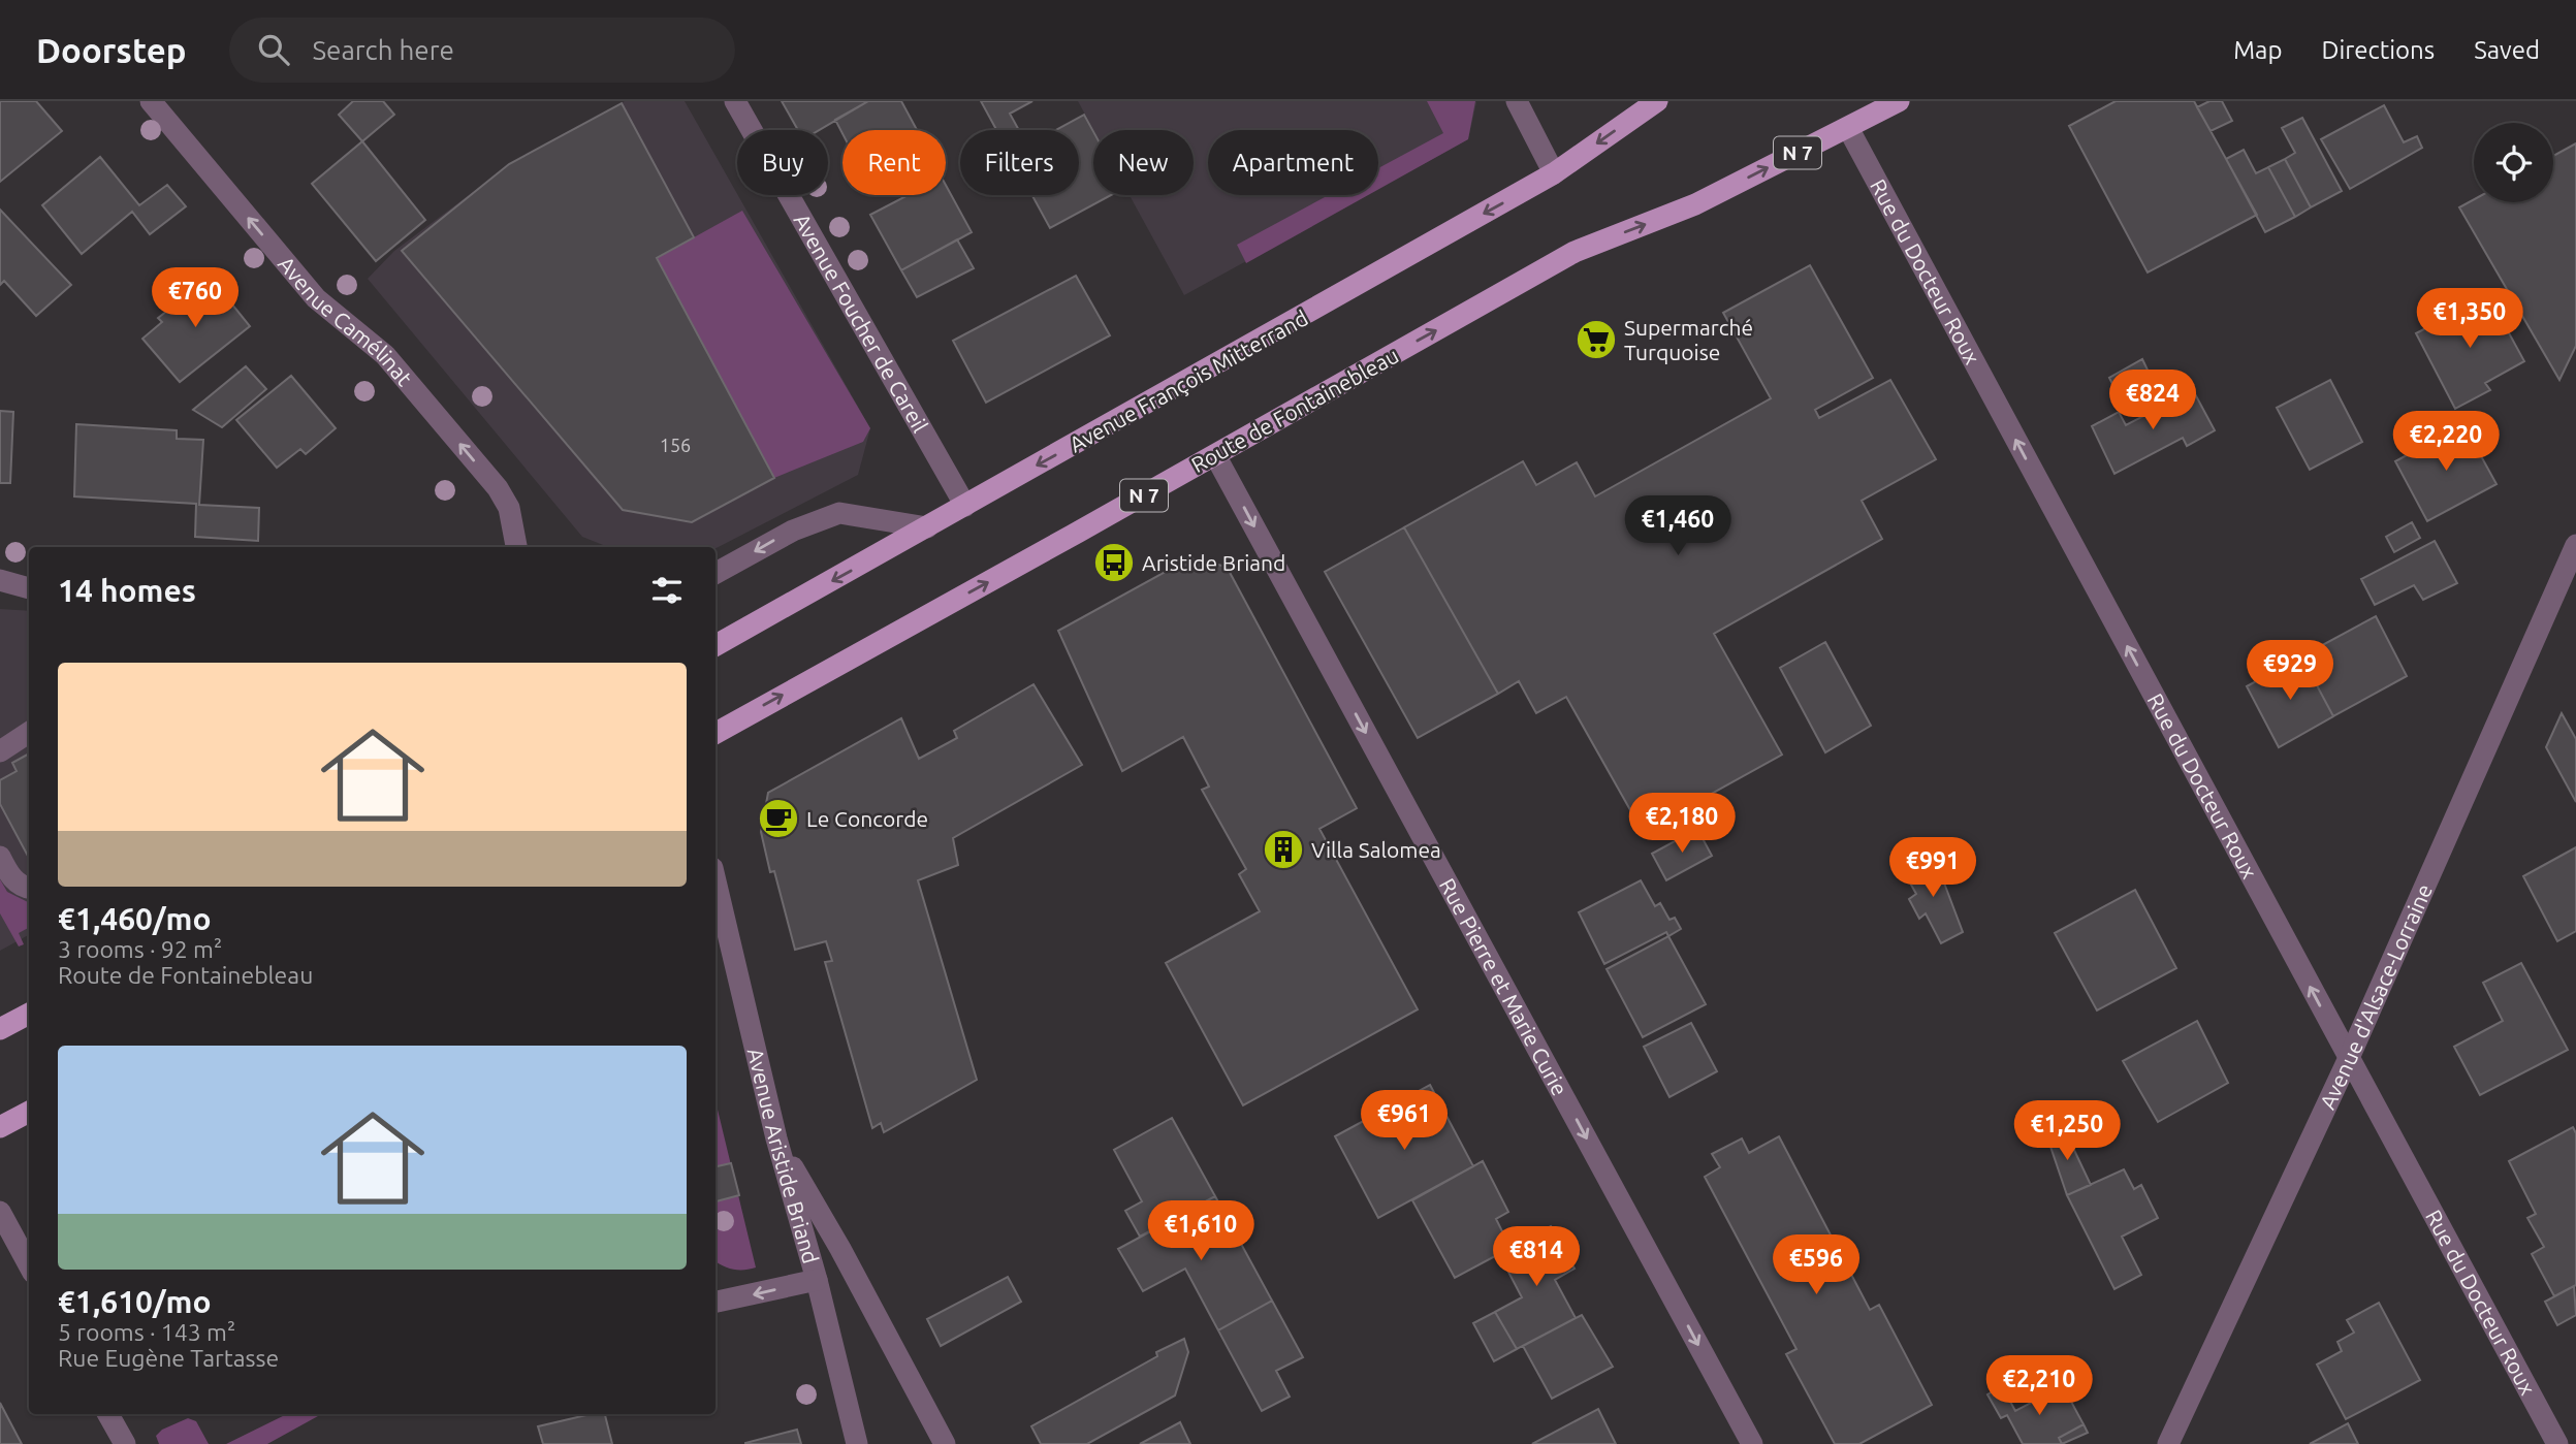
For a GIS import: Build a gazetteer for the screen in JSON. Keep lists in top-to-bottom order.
{
  "streets": {
    "main road": ["N 7", "Avenue François Mitterrand", "Route de Fontainebleau"],
    "street": [
      "Rue du Docteur Roux",
      "Avenue Camélinat",
      "Avenue Foucher de Careil",
      "Rue Pierre et Marie Curie",
      "Avenue d'Alsace-Lorraine",
      "Avenue Aristide Briand"
    ]
  },
  "crossings": [
    ["N 7", "Rue du Docteur Roux"],
    ["N 7", "Route de Fontainebleau"],
    ["Rue du Docteur Roux", "Route de Fontainebleau"],
    ["Rue du Docteur Roux", "Avenue d'Alsace-Lorraine"],
    ["Avenue Foucher de Careil", "Avenue François Mitterrand"],
    ["Route de Fontainebleau", "Rue Pierre et Marie Curie"]
  ],
  "one_way": [
    "Rue du Docteur Roux",
    "Avenue Camélinat",
    "Avenue François Mitterrand",
    "Route de Fontainebleau",
    "Rue Pierre et Marie Curie"
  ],
  "places": {
    "supermarket": ["Supermarché Turquoise"],
    "bus stop": ["Aristide Briand"],
    "cafe": ["Le Concorde"],
    "building": ["Villa Salomea"]
  },
  "house_numbers": ["156"],
  "page": {
    "header": "Doorstep",
    "search": "Search here",
    "nav": ["Map", "Directions", "Saved"],
    "chip": [
      "Buy",
      "Rent",
      "Filters",
      "New",
      "Apartment"
    ],
    "price": [
      "€760",
      "€1,350",
      "€824",
      "€2,220",
      "€1,460",
      "€929",
      "€2,180",
      "€991",
      "€961",
      "€1,250",
      "€1,610",
      "€814",
      "€596",
      "€2,210"
    ],
    "heading": "14 homes",
    "list": [
      {
        "name": "€1,460/mo",
        "note": "3 rooms · 92 m² · Route de Fontainebleau"
      },
      {
        "name": "€1,610/mo",
        "note": "5 rooms · 143 m² · Rue Eugène Tartasse"
      }
    ]
  }
}
